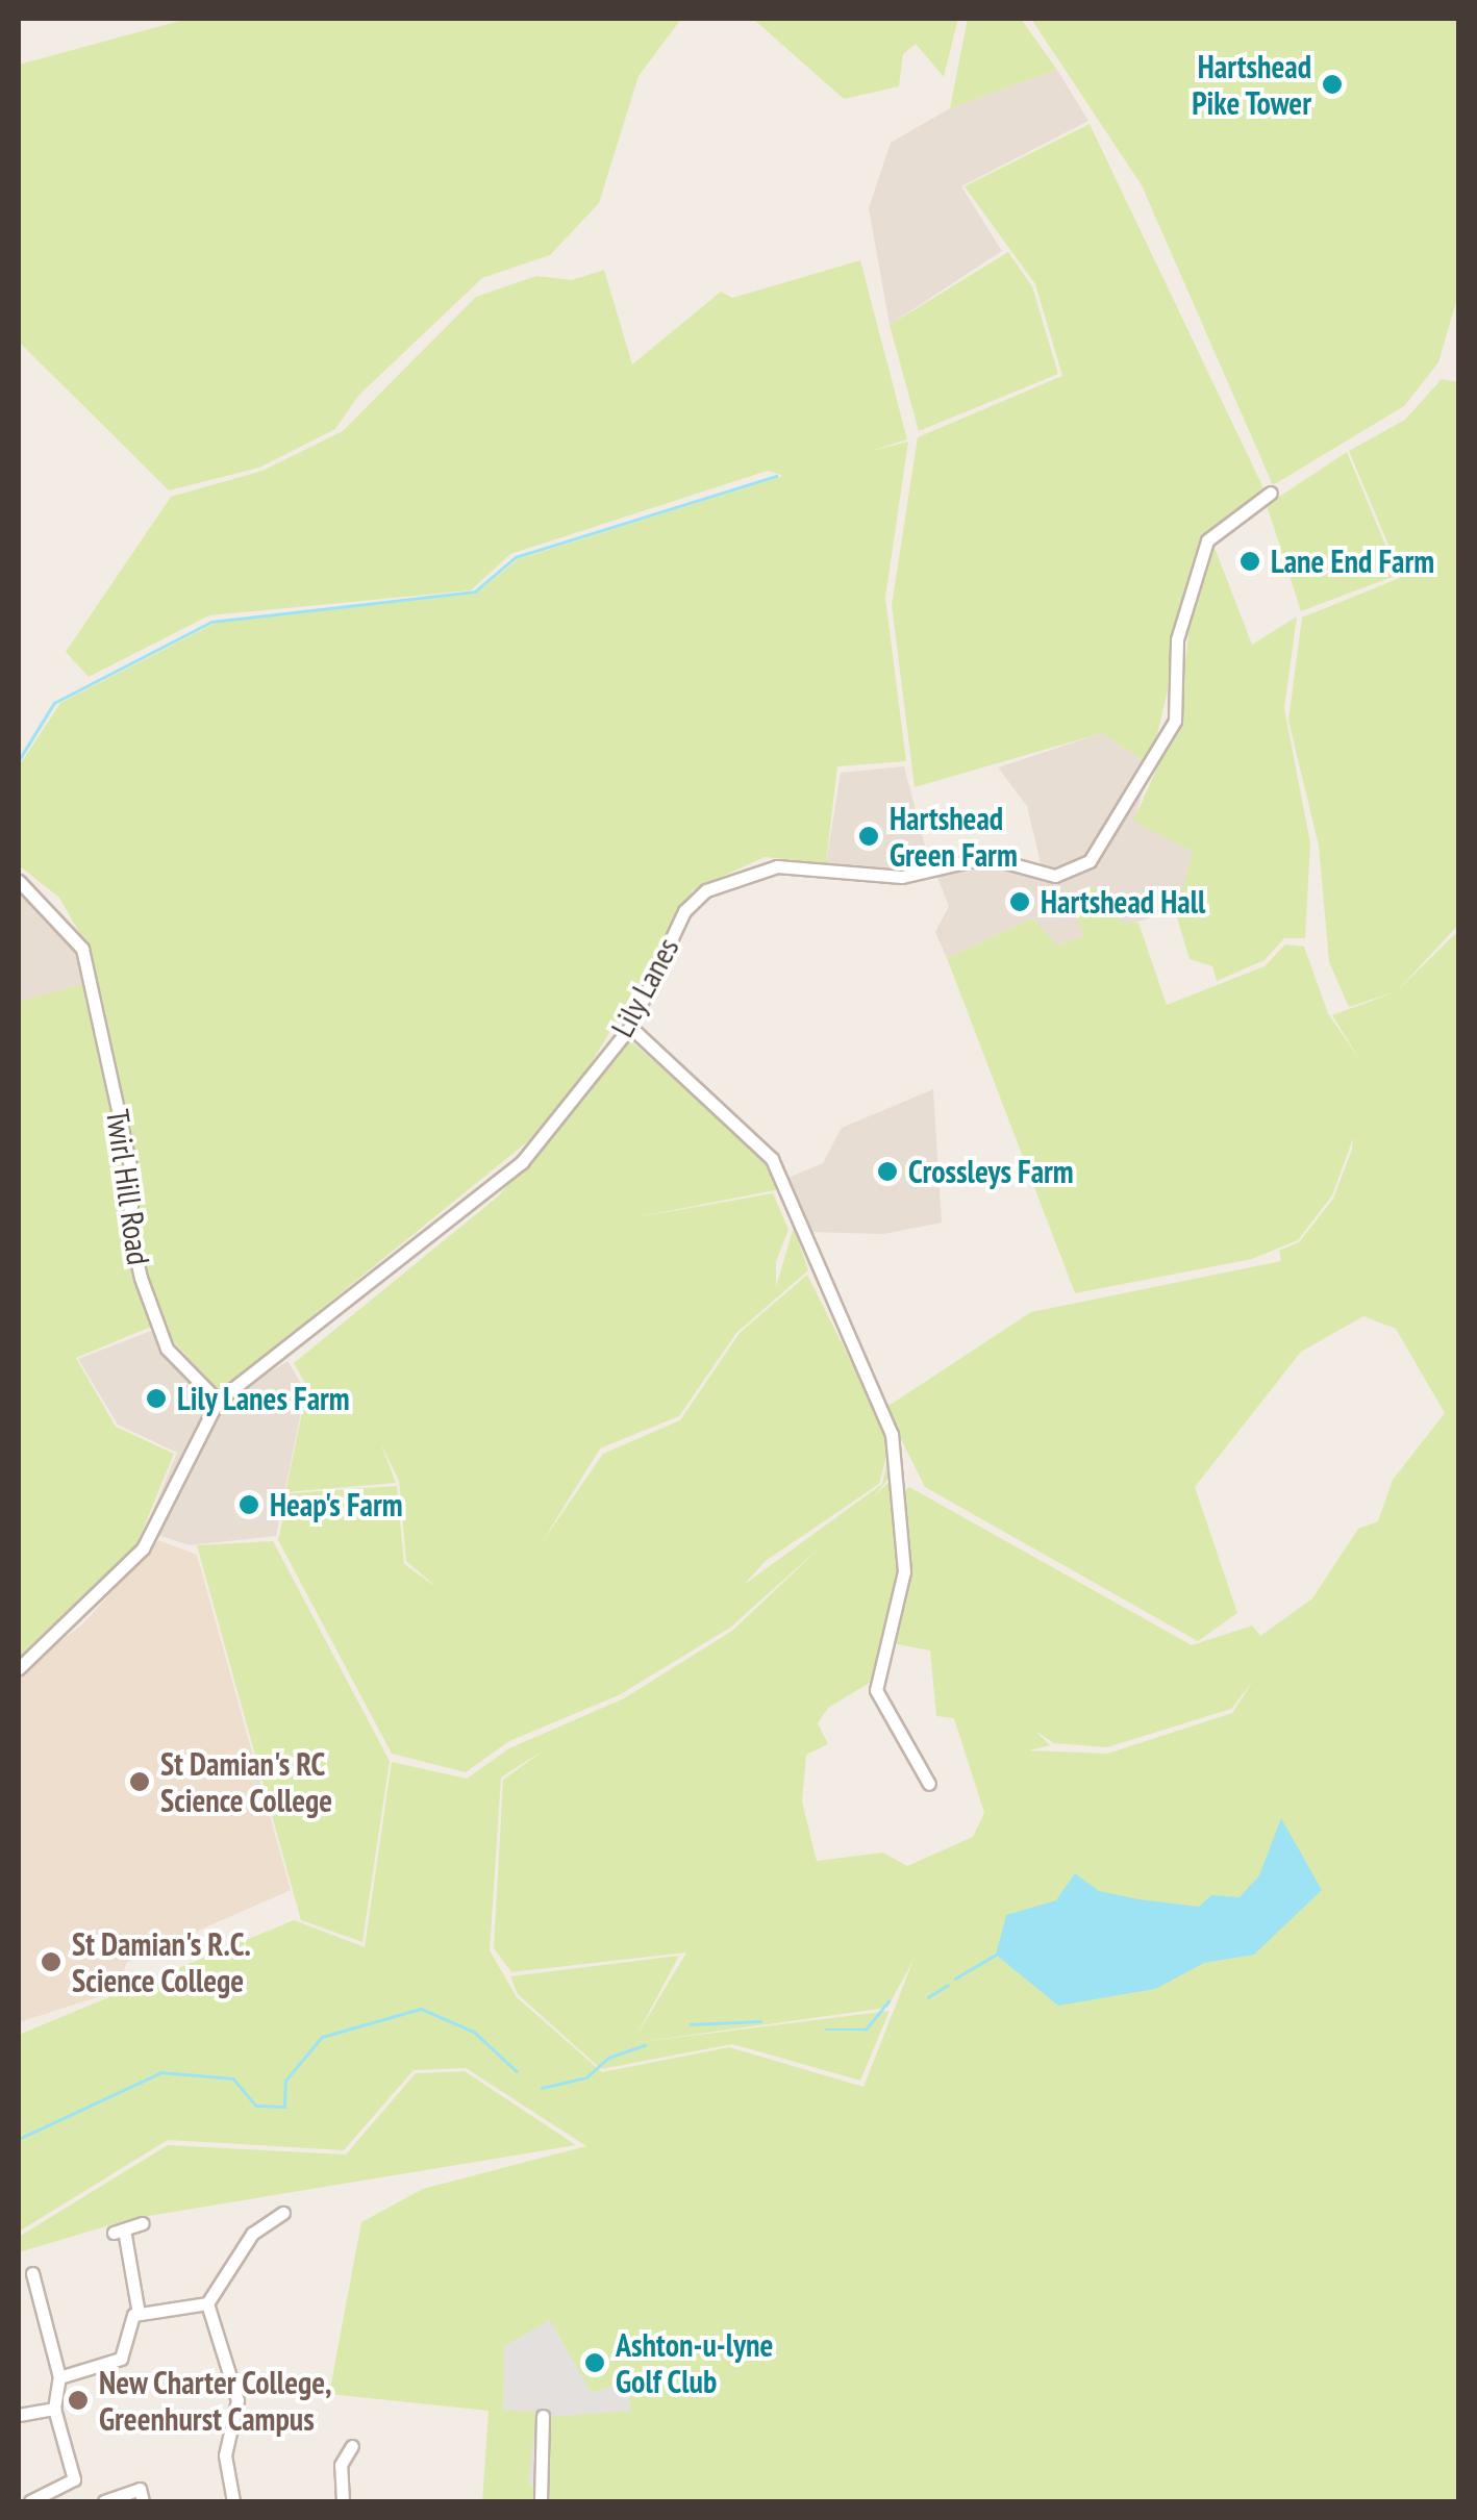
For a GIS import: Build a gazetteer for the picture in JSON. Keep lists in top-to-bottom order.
{
  "streets": {
    "street": ["Lily Lanes", "Twirl Hill Road"]
  },
  "crossings": [
    ["Lily Lanes", "Twirl Hill Road"]
  ],
  "places": [
    "Hartshead Pike Tower",
    "Lane End Farm",
    "Hartshead Green Farm",
    "Hartshead Hall",
    "Crossleys Farm",
    "Lily Lanes Farm",
    "Heap's Farm",
    "St Damian's RC Science College",
    "St Damian's R.C. Science College",
    "Ashton-u-lyne Golf Club",
    "New Charter College, Greenhurst Campus"
  ]
}
